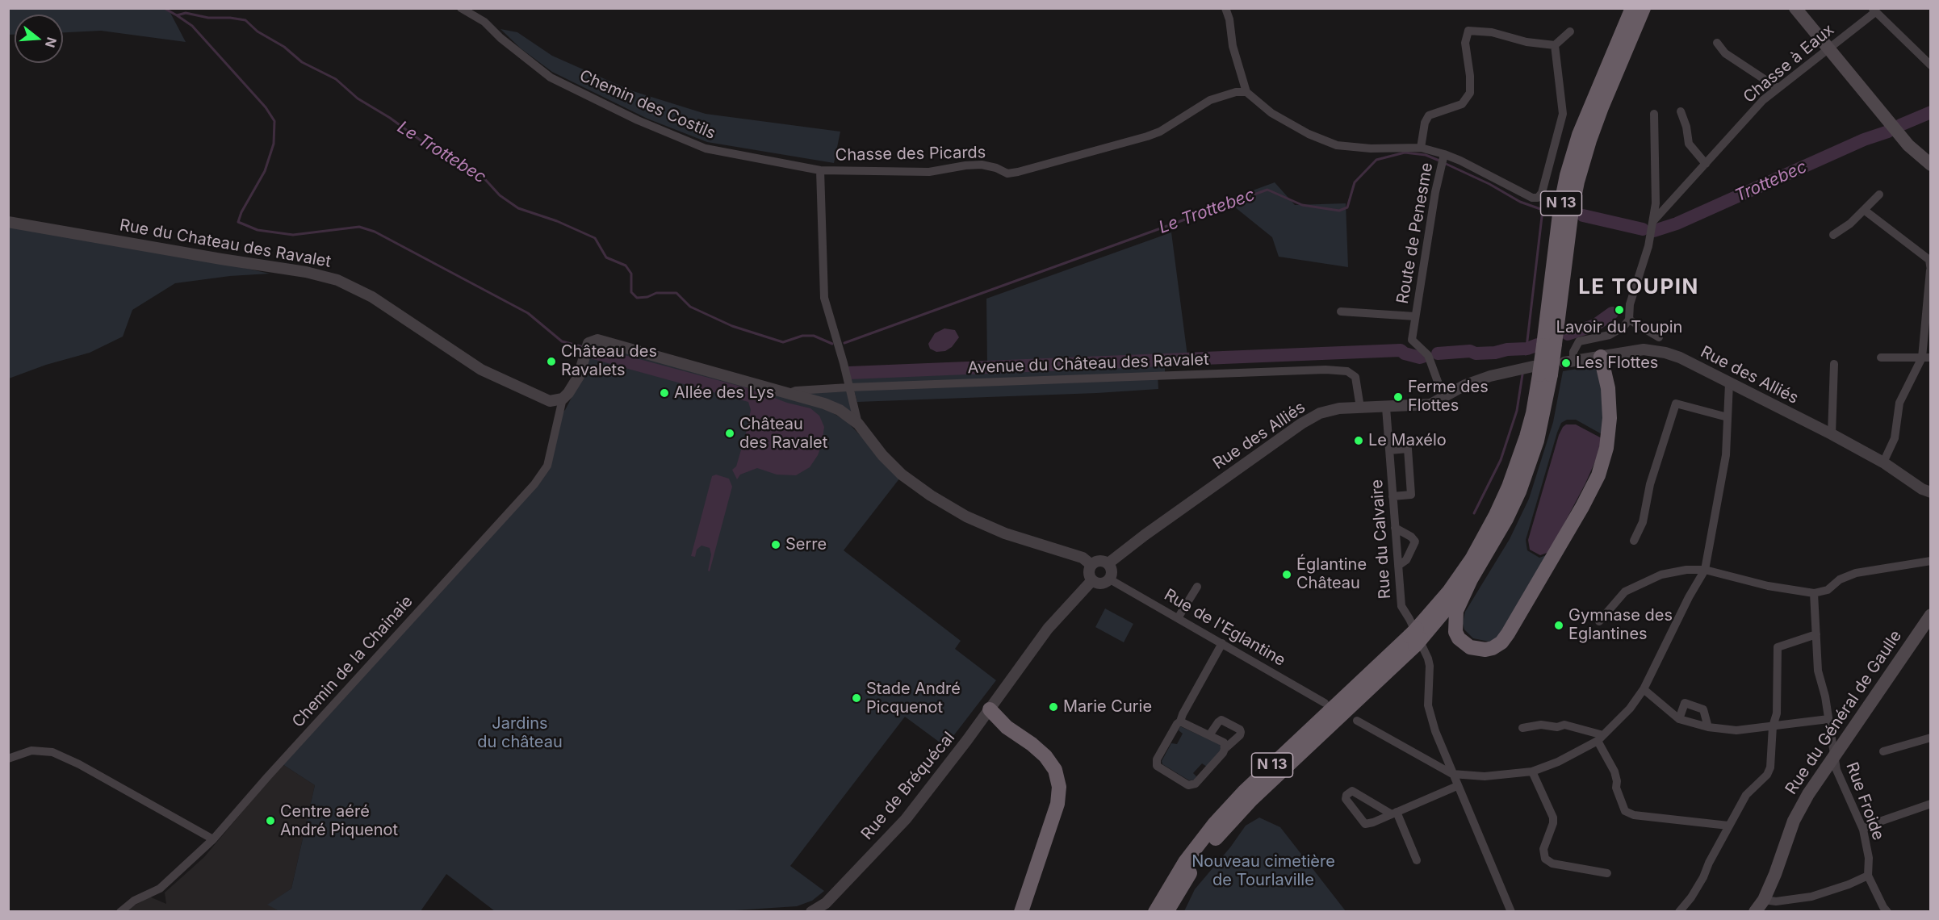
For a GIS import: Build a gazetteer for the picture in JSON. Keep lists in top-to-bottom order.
{
  "streets": {
    "highway": ["N 13"],
    "main road": ["Rue du Général de Gaulle"],
    "street": [
      "Chasse à Eaux",
      "Chemin des Costils",
      "Chasse des Picards",
      "Route de Penesme",
      "Rue du Chateau des Ravalet",
      "Avenue du Château des Ravalet",
      "Rue des Alliés",
      "Rue du Calvaire",
      "Rue de l'Eglantine",
      "Chemin de la Chainaie",
      "Rue de Bréquécal",
      "Rue Froide"
    ]
  },
  "crossings": [
    ["Chemin des Costils", "Chasse des Picards"],
    ["N 13", "Rue des Alliés"],
    ["Route de Penesme", "Rue des Alliés"],
    ["Rue du Chateau des Ravalet", "Chemin de la Chainaie"],
    ["Avenue du Château des Ravalet", "Rue des Alliés"],
    ["Rue des Alliés", "Rue du Calvaire"],
    ["Rue des Alliés", "Rue de l'Eglantine"],
    ["Rue des Alliés", "Rue de Bréquécal"],
    ["Rue de l'Eglantine", "Rue de Bréquécal"],
    ["Rue du Général de Gaulle", "Rue Froide"]
  ],
  "districts": ["LE TOUPIN"],
  "water": ["Le Trottebec", "Trottebec"],
  "parks": ["Jardins du château", "Nouveau cimetière de Tourlaville"],
  "places": [
    "Lavoir du Toupin",
    "Château des Ravalets",
    "Les Flottes",
    "Allée des Lys",
    "Ferme des Flottes",
    "Château des Ravalet",
    "Le Maxélo",
    "Serre",
    "Églantine Château",
    "Gymnase des Eglantines",
    "Stade André Picquenot",
    "Marie Curie",
    "Centre aéré André Piquenot"
  ],
  "north": "right"
}
